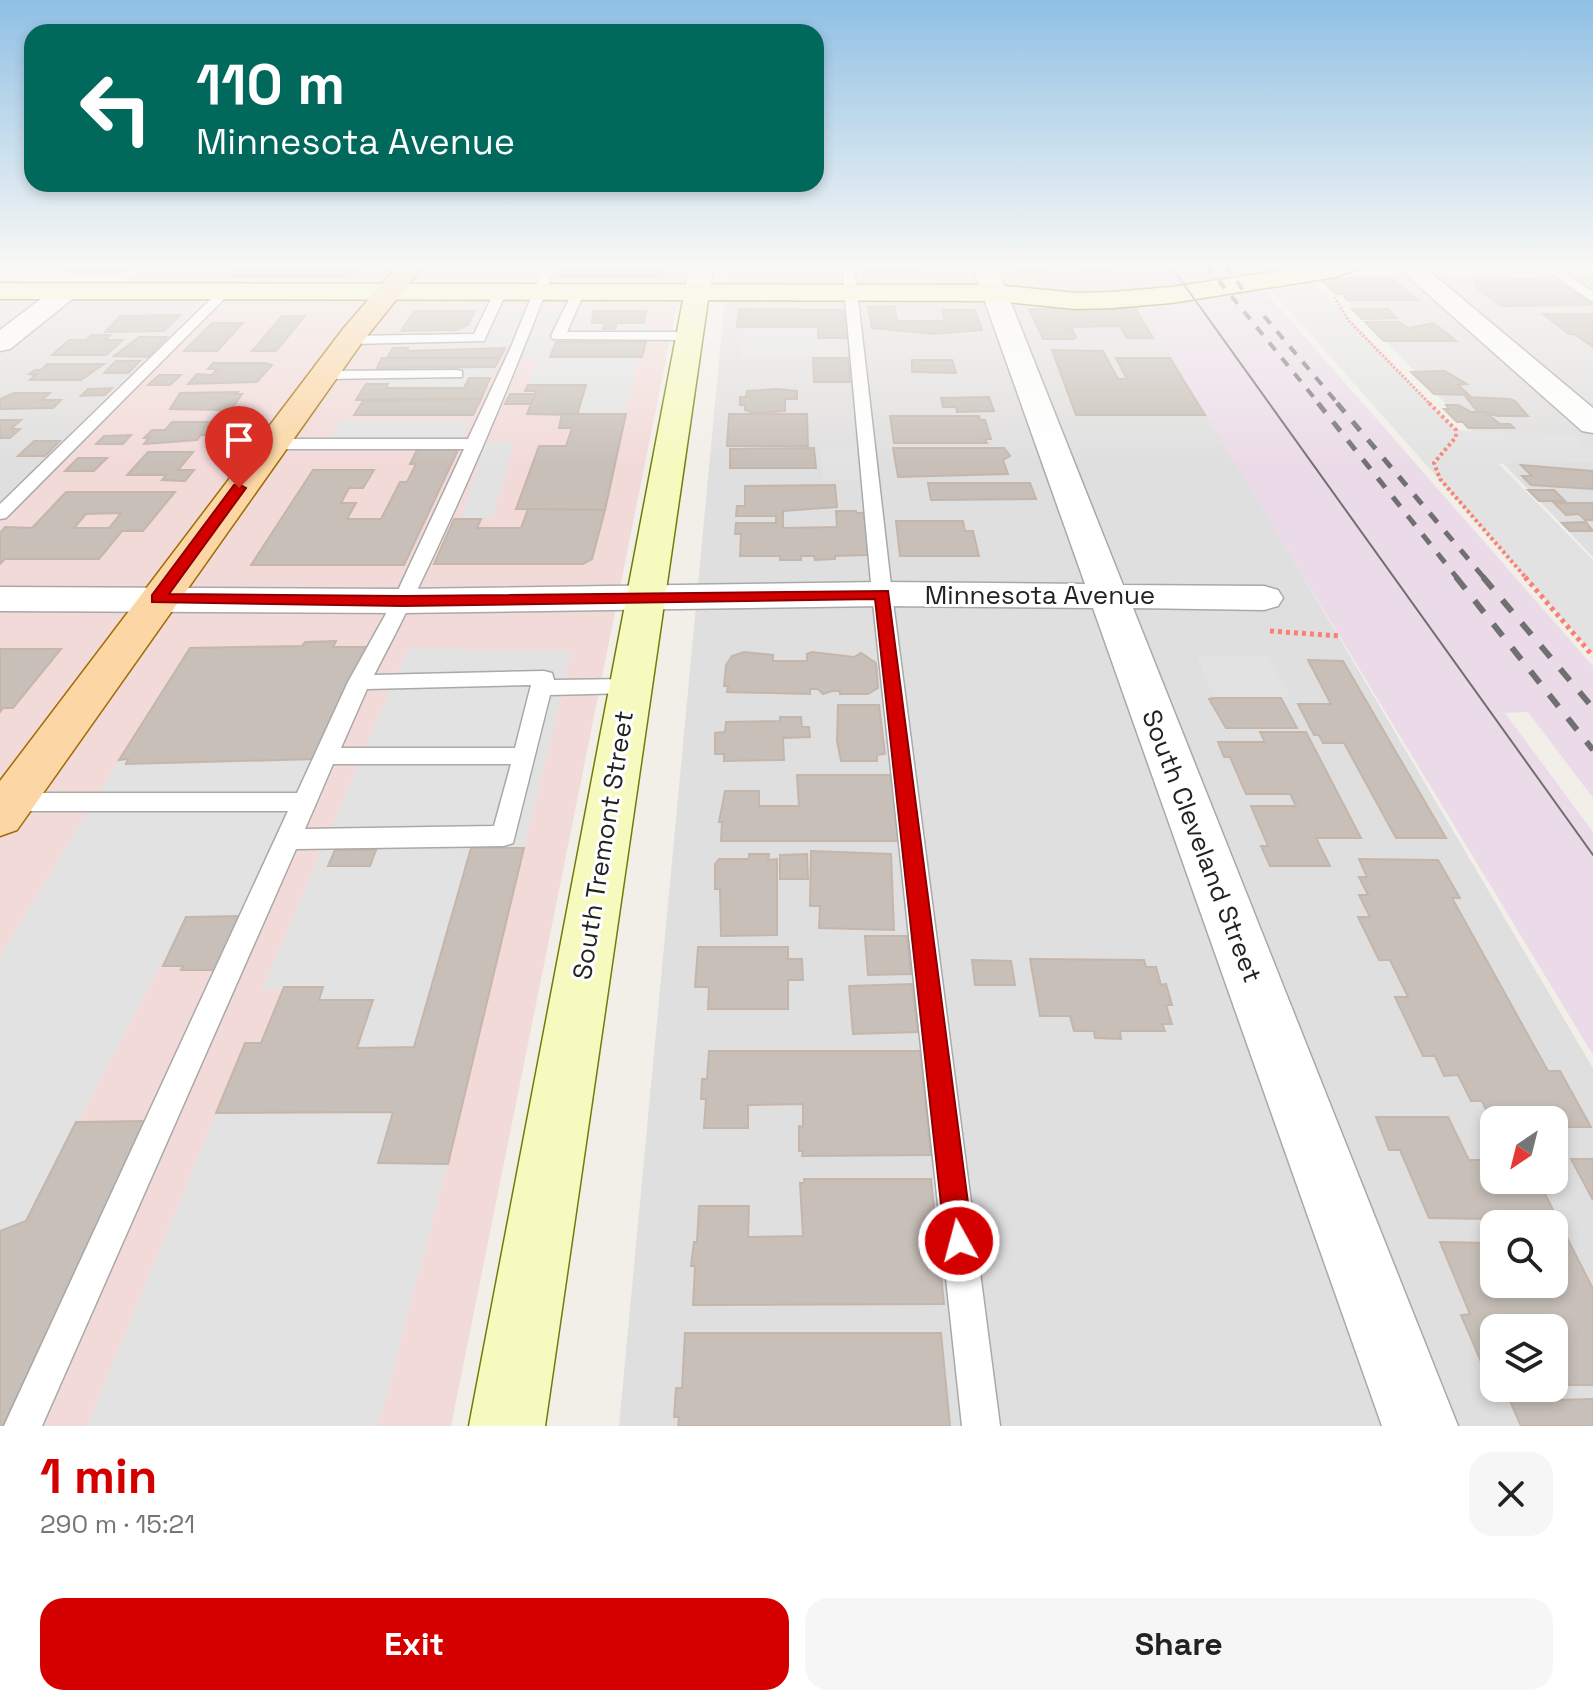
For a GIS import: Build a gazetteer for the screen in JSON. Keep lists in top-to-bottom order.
{
  "streets": {
    "main road": ["South Tremont Street"],
    "street": ["Minnesota Avenue", "South Cleveland Street"]
  },
  "crossings": [
    ["Minnesota Avenue", "South Tremont Street"],
    ["Minnesota Avenue", "South Cleveland Street"]
  ],
  "north": "bottom left",
  "page": {
    "turn": ["110 m", "Minnesota Avenue"],
    "heading": ["1 min", "290 m · 15:21"],
    "buttons": ["Exit", "Share"]
  }
}
